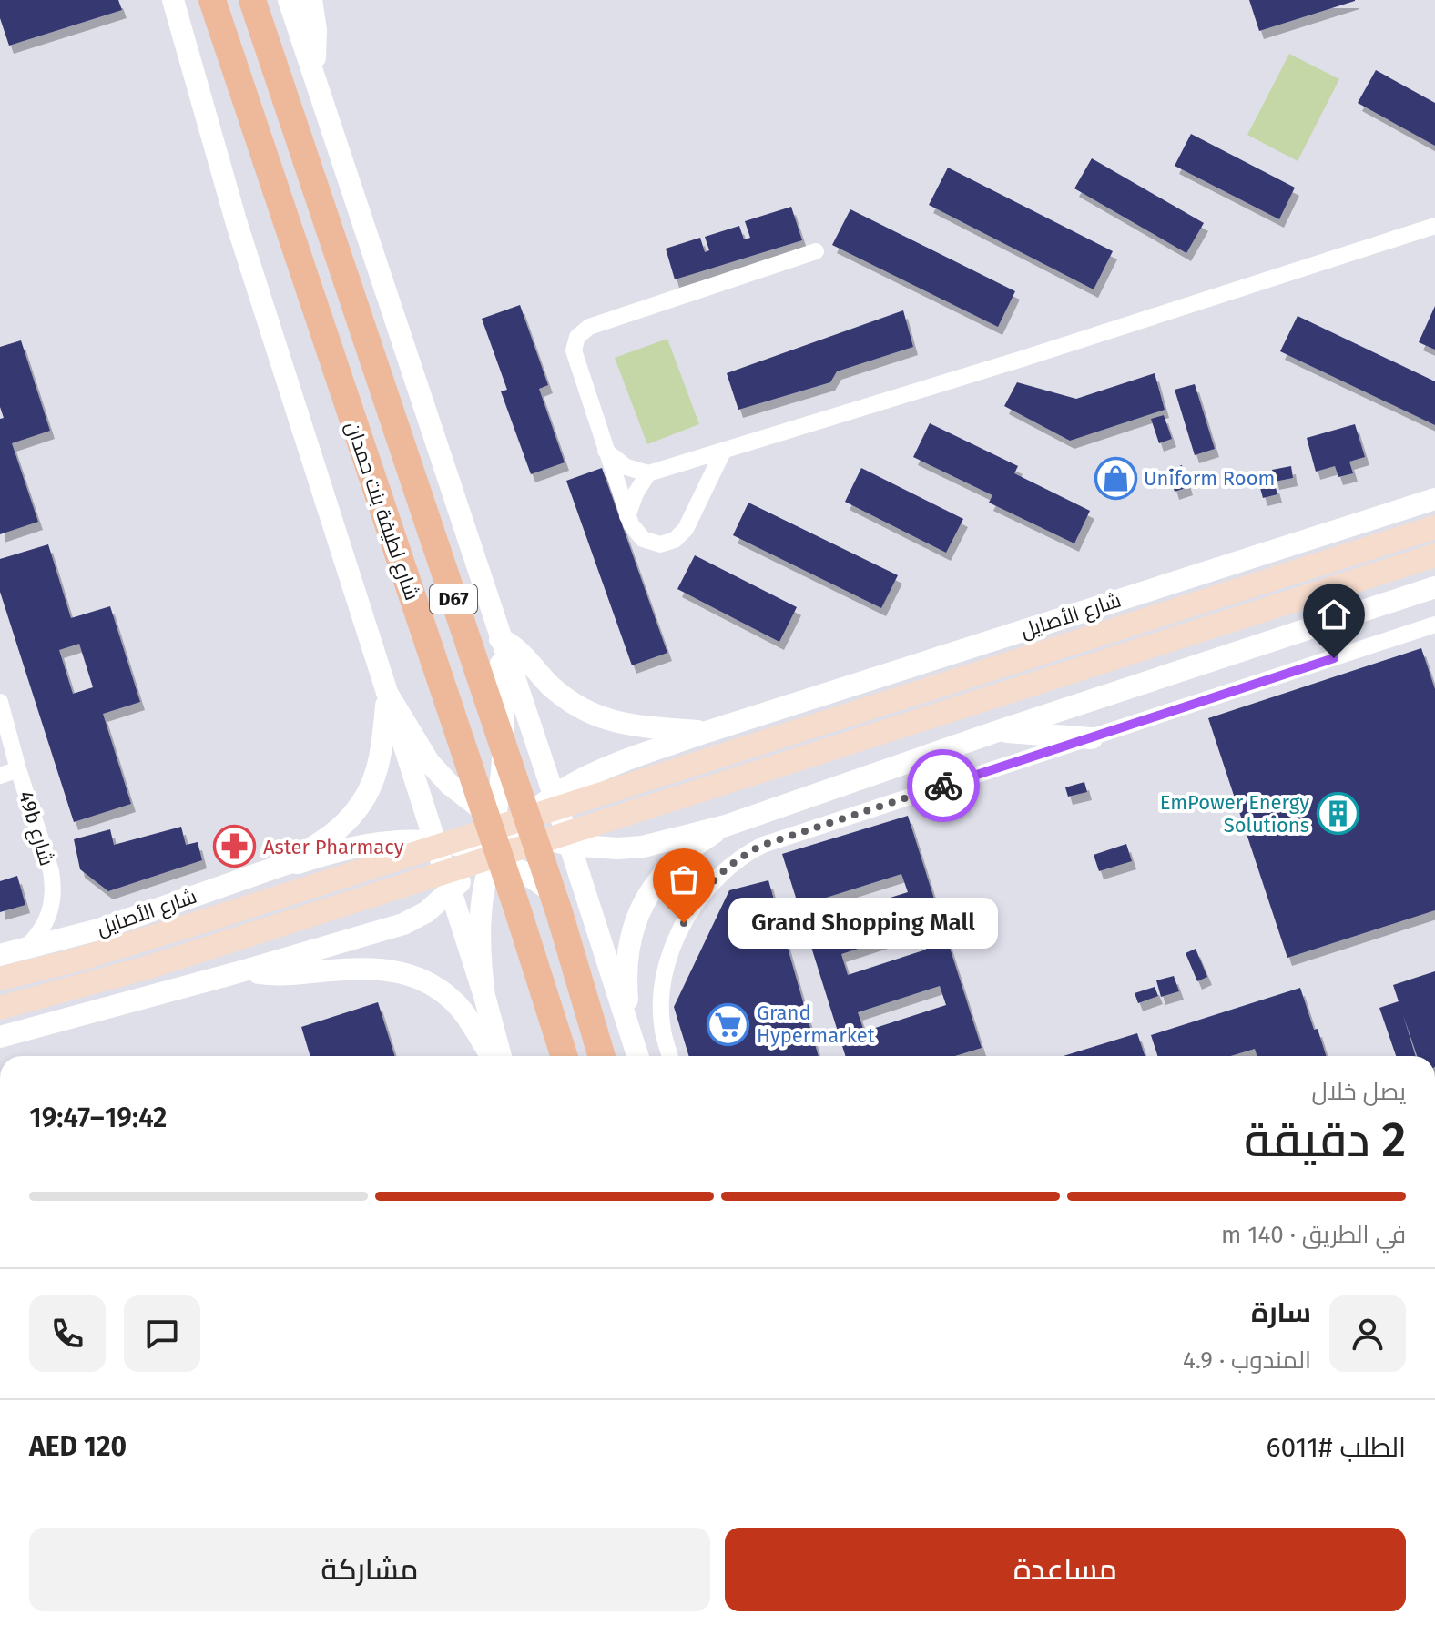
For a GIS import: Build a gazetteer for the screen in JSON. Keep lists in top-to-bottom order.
{
  "streets": {
    "main road": ["شارع لطيفة بنت حمدان", "D67"],
    "street": ["شارع الأصايل", "49b شارع"]
  },
  "crossings": [
    ["شارع الأصايل", "49b شارع"]
  ],
  "places": {
    "shop": ["Uniform Room"],
    "building": ["EmPower Energy Solutions"],
    "pharmacy": ["Aster Pharmacy"],
    "other": ["Grand Shopping Mall"],
    "supermarket": ["Grand Hypermarket"]
  },
  "page": {
    "bubble": "Grand Shopping Mall",
    "heading": ["2 دقيقة", "يصل خلال", "19:42–19:47"],
    "panel": [
      "سارة",
      "المندوب · 4.9",
      "الطلب #6011",
      "AED 120"
    ],
    "bar": "في الطريق · 140 m",
    "buttons": ["مساعدة", "مشاركة"]
  }
}
